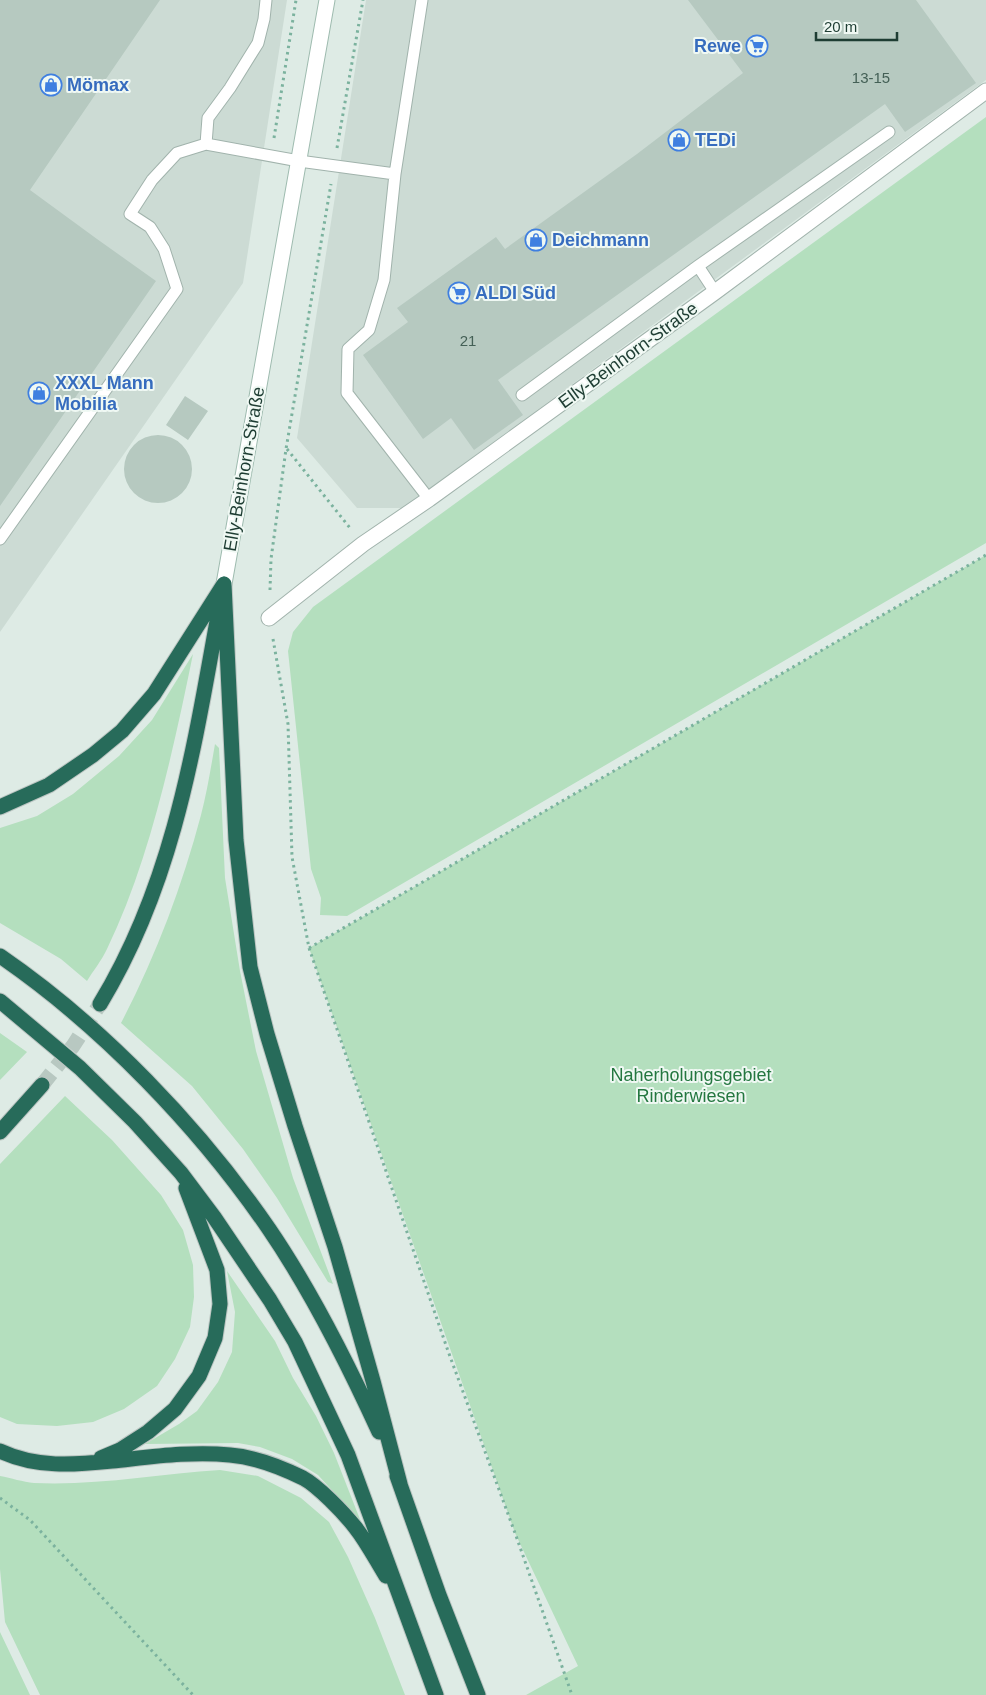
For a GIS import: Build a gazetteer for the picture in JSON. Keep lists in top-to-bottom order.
{
  "streets": {
    "street": ["Elly-Beinhorn-Straße"]
  },
  "parks": ["Naherholungsgebiet Rinderwiesen"],
  "places": {
    "supermarket": ["Rewe", "ALDI Süd"],
    "shop": [
      "Mömax",
      "TEDi",
      "Deichmann",
      "XXXL Mann Mobilia"
    ]
  },
  "house_numbers": ["13-15", "21"],
  "scale_bar": "20 m"
}
